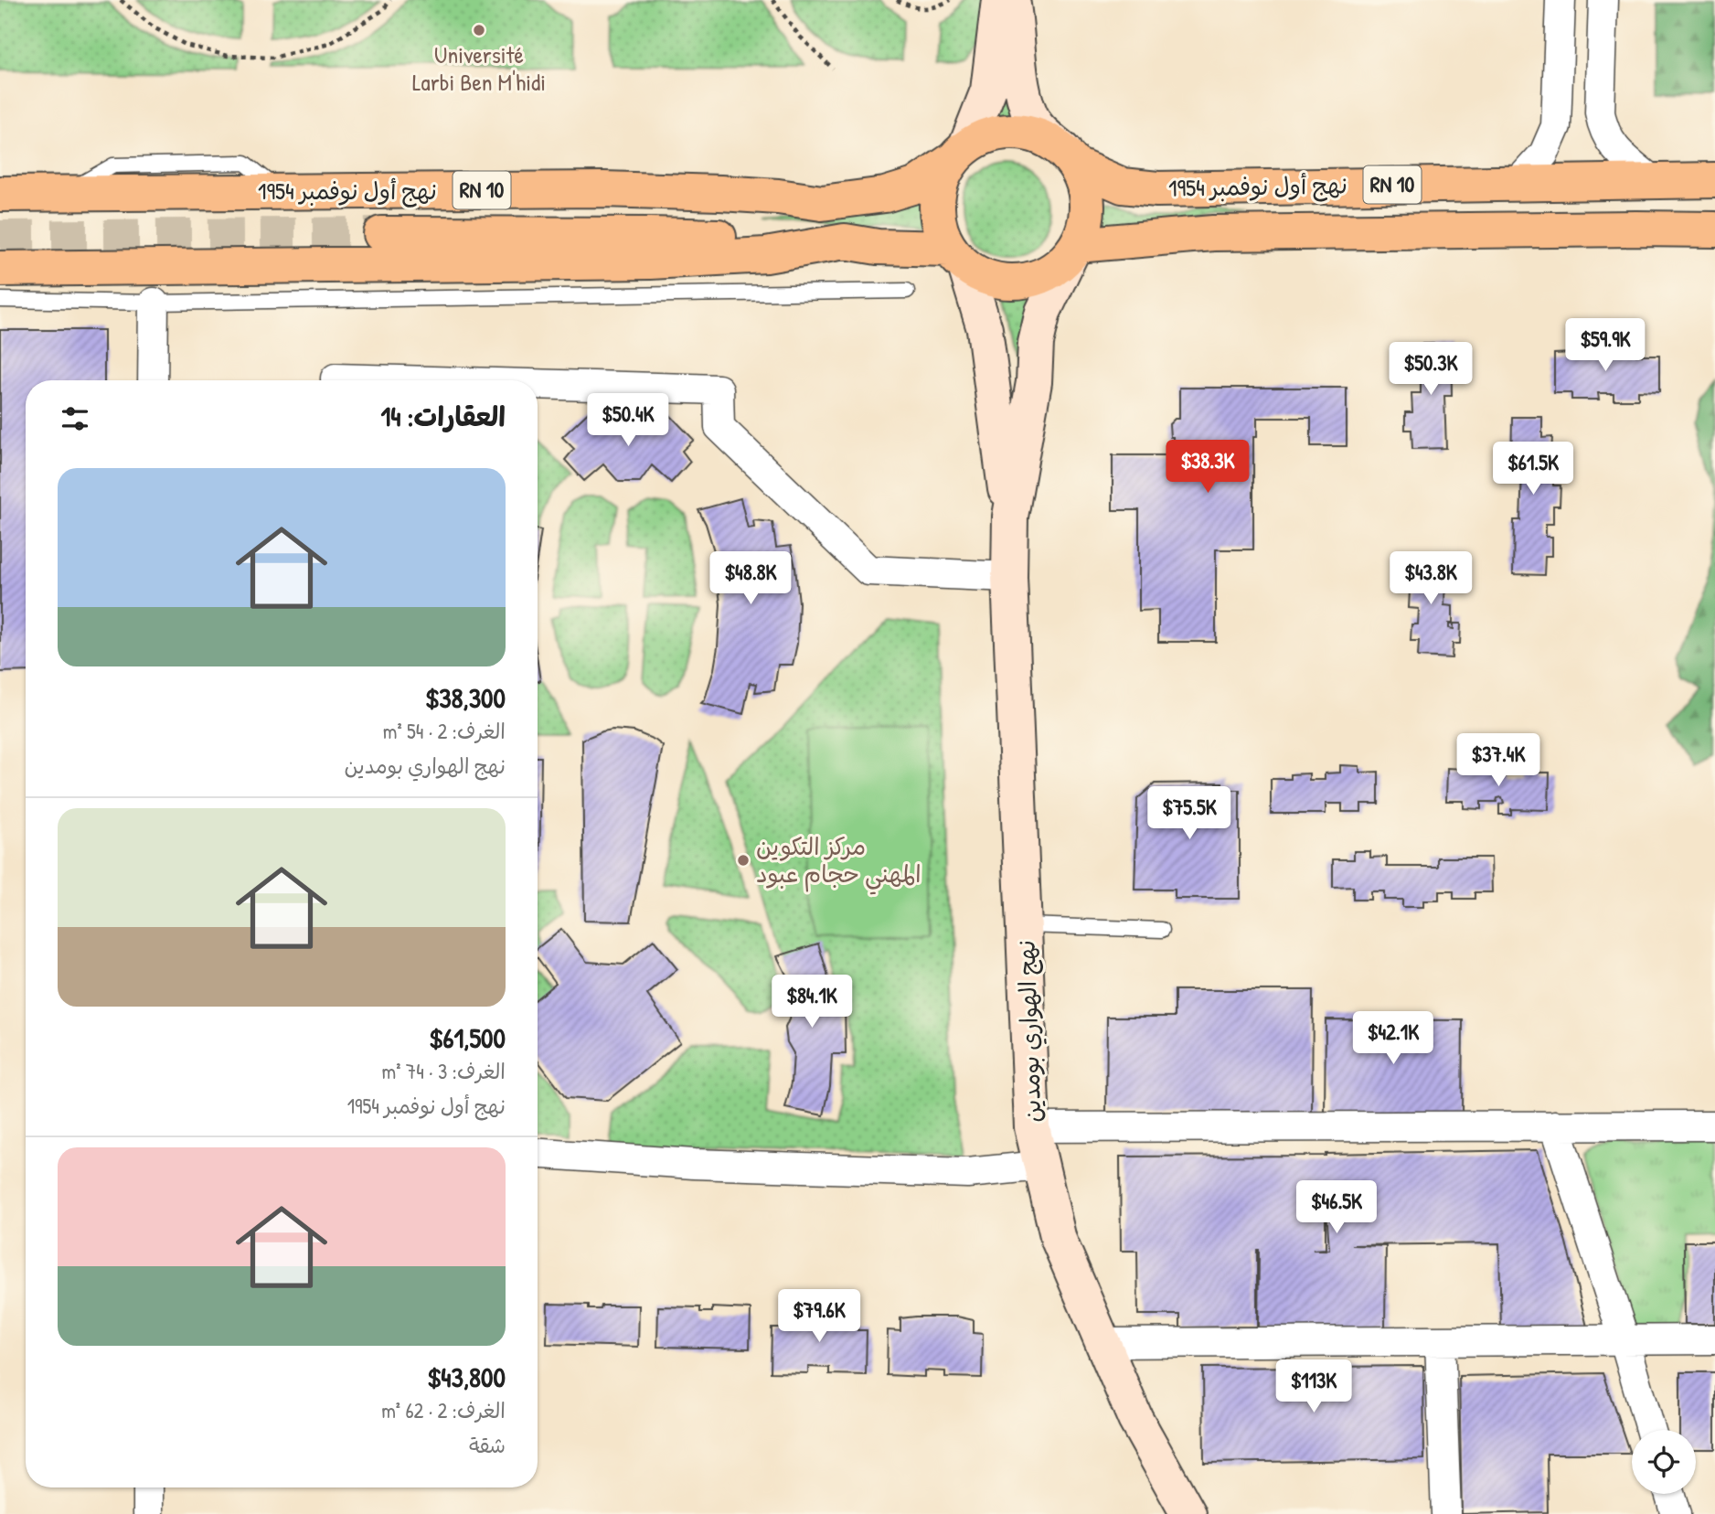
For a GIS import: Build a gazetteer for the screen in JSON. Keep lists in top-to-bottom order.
{
  "streets": {
    "main road": ["RN 10", "نهج أول نوفمبر 1954", "نهج الهواري بومدين"]
  },
  "crossings": [
    ["RN 10", "نهج أول نوفمبر 1954"]
  ],
  "places": ["Université Larbi Ben M'hidi", "مركز التكوين المهني حجام عبود"],
  "page": {
    "price": [
      "$59.9K",
      "$50.3K",
      "$50.4K",
      "$38.3K",
      "$61.5K",
      "$48.8K",
      "$43.8K",
      "$37.4K",
      "$75.5K",
      "$84.1K",
      "$42.1K",
      "$46.5K",
      "$79.6K",
      "$113K"
    ],
    "heading": "العقارات: 14",
    "list": [
      {
        "name": "$38,300",
        "note": "الغرف: 2 · 54 m² · نهج الهواري بومدين"
      },
      {
        "name": "$61,500",
        "note": "الغرف: 3 · 74 m² · نهج أول نوفمبر 1954"
      },
      {
        "name": "$43,800",
        "note": "الغرف: 2 · 62 m² · شقة"
      }
    ]
  }
}
